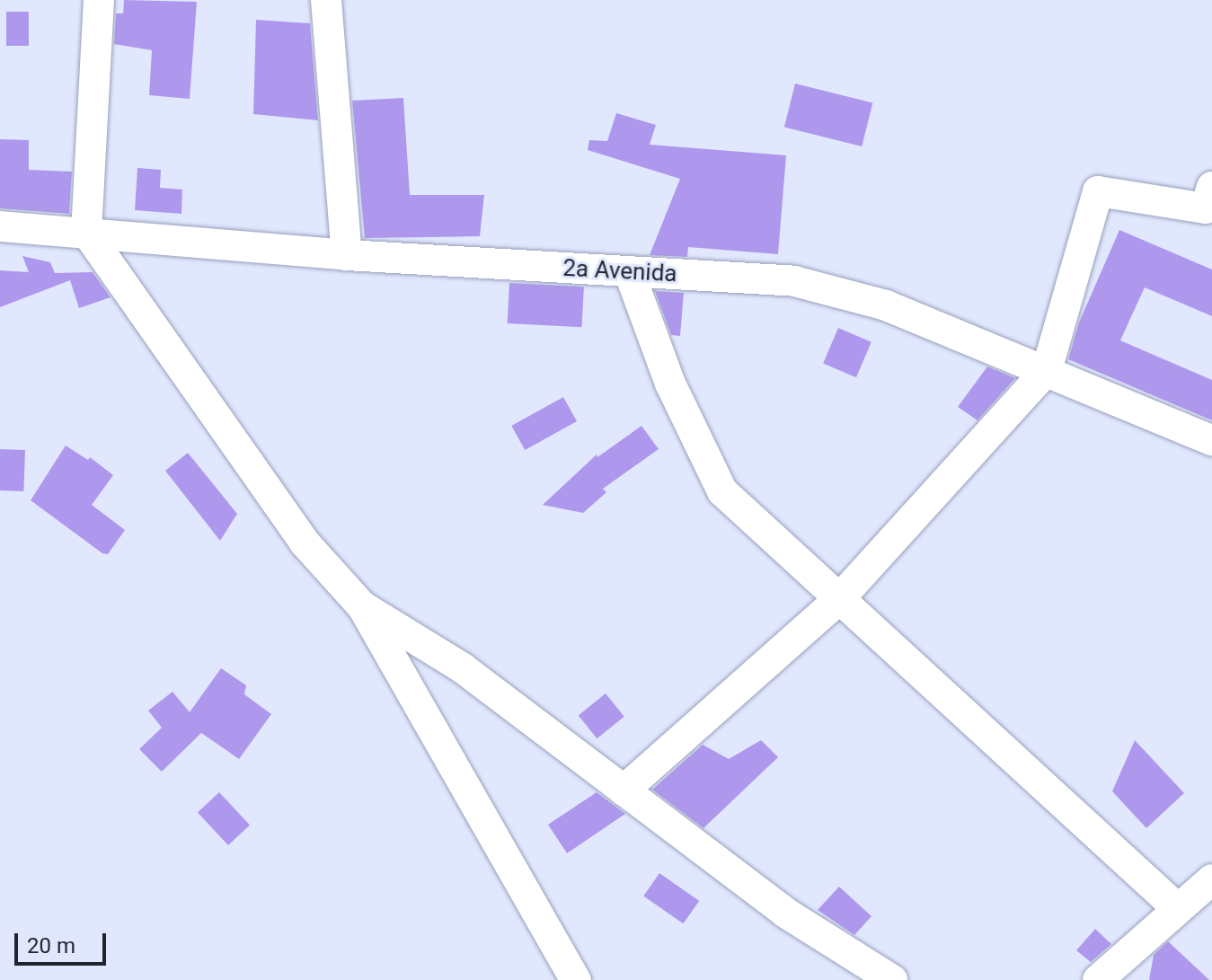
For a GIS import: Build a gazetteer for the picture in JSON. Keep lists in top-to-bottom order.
{
  "streets": {
    "street": ["2a Avenida"]
  },
  "scale_bar": "20 m"
}
